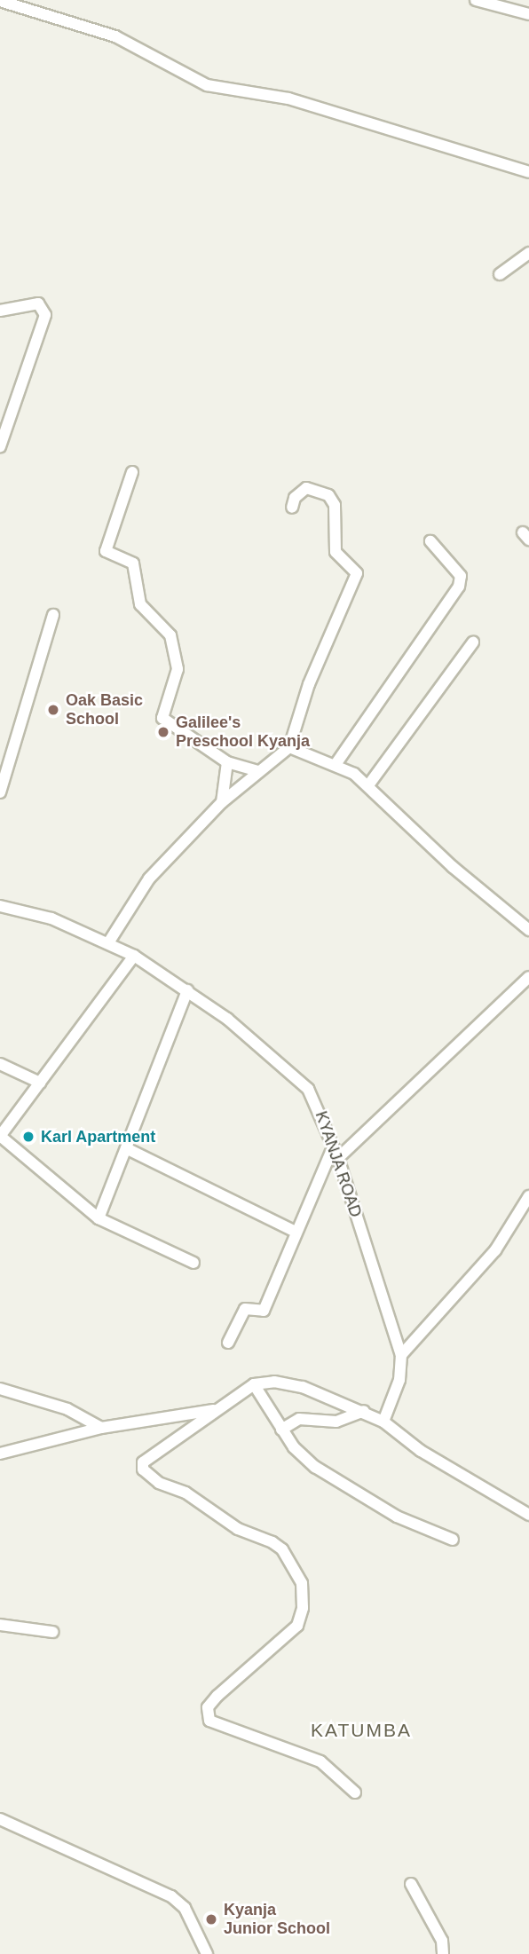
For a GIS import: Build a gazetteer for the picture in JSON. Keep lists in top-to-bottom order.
{
  "streets": {
    "street": ["KYANJA ROAD"]
  },
  "districts": ["KATUMBA"],
  "places": [
    "Oak Basic School",
    "Galilee's Preschool Kyanja",
    "Karl Apartment",
    "Kyanja Junior School"
  ]
}
